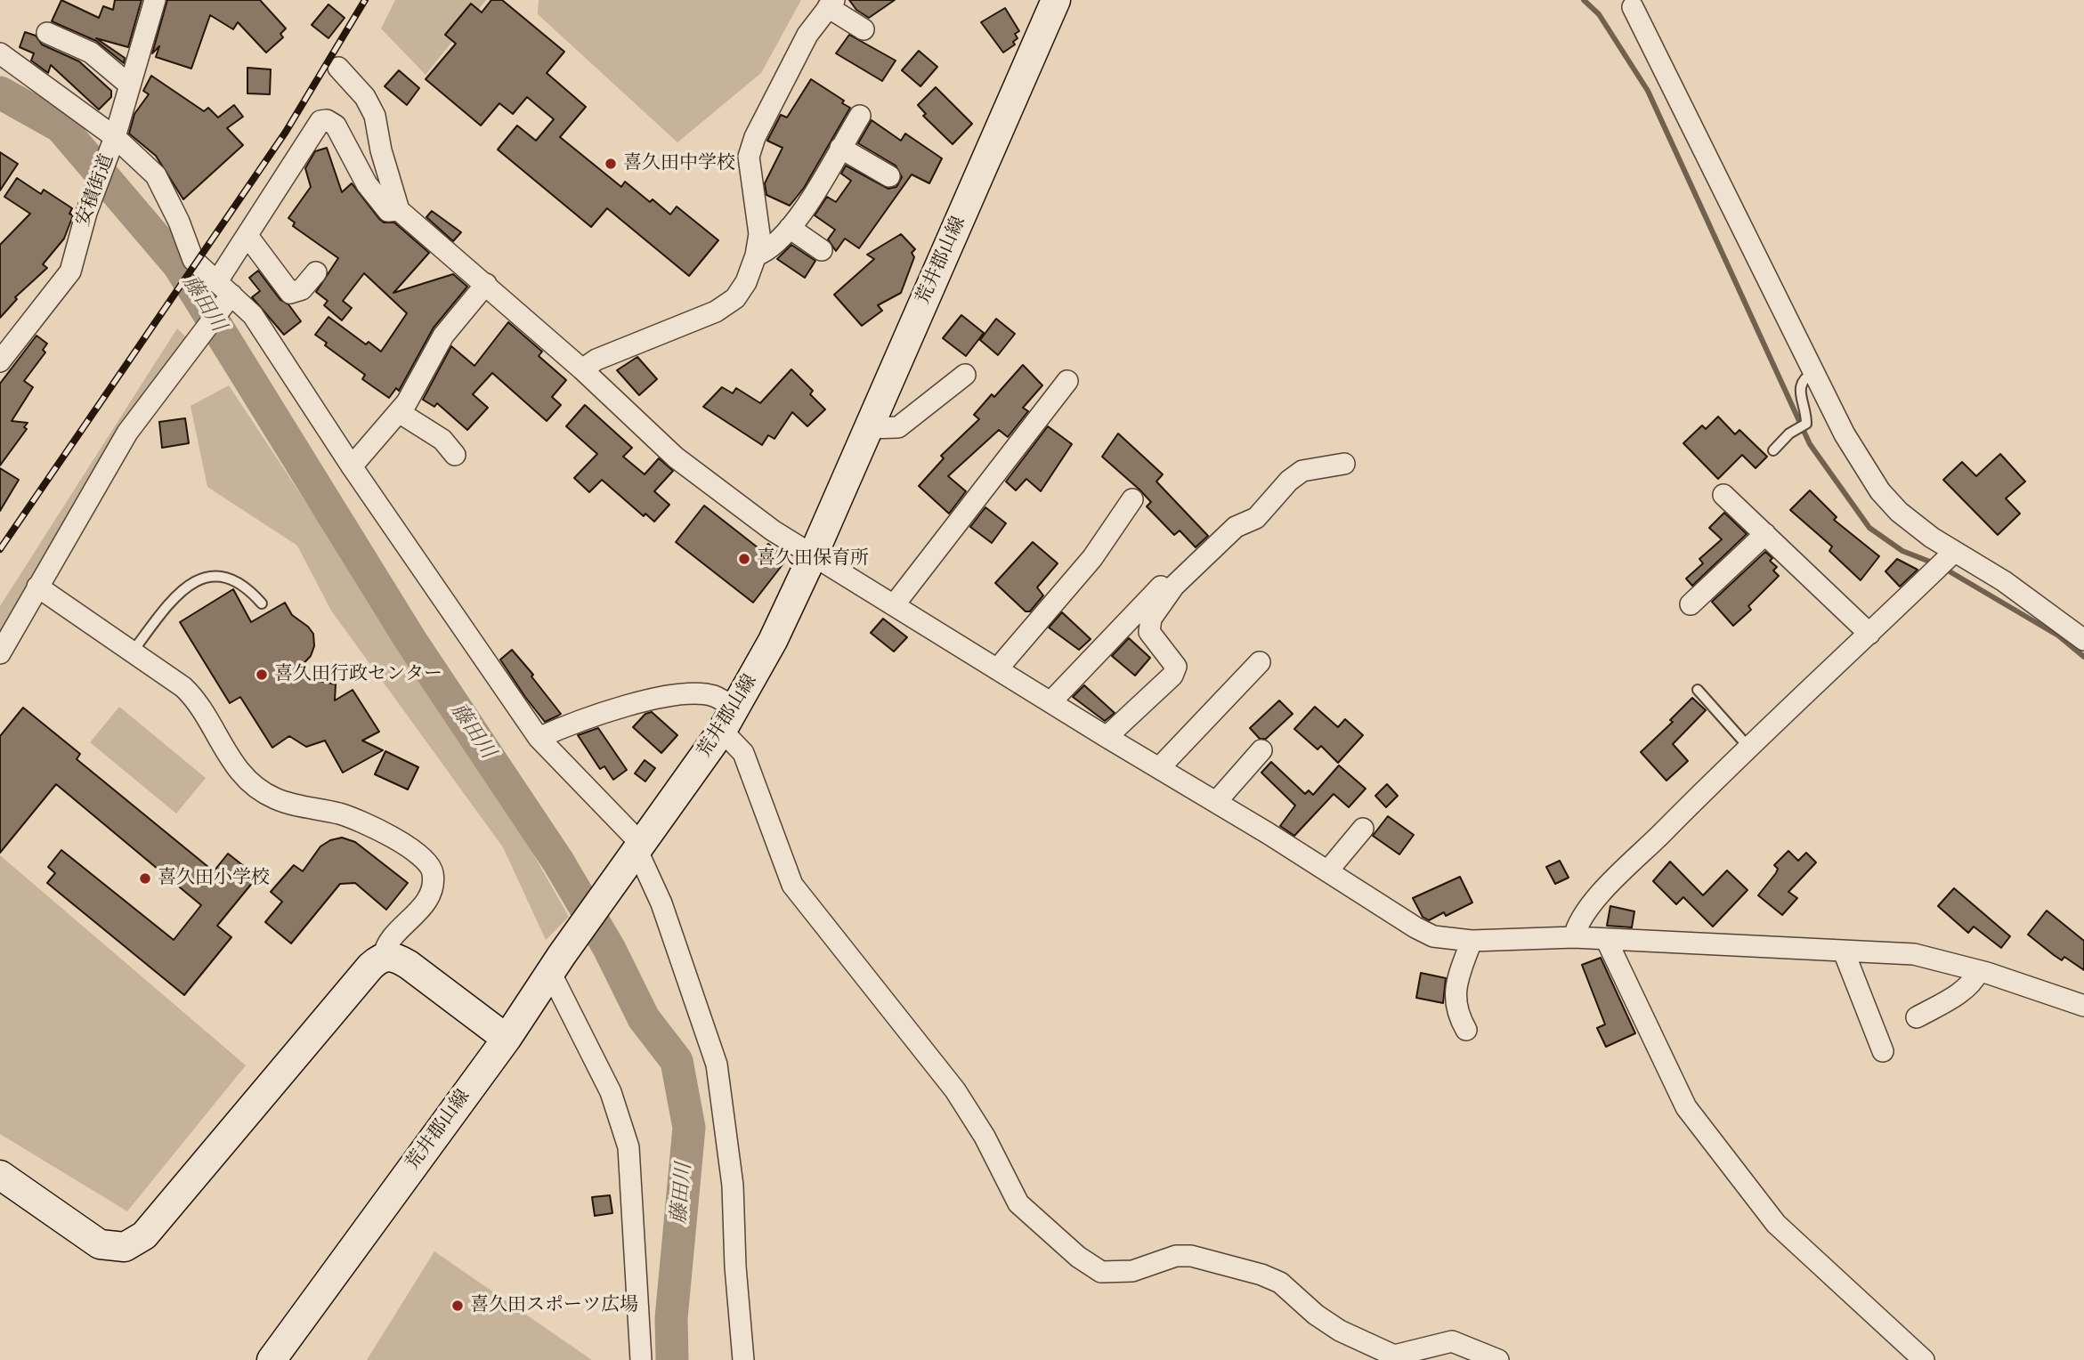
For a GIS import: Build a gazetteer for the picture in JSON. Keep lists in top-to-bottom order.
{
  "streets": {
    "main road": ["荒井郡山線"],
    "street": ["安積街道"]
  },
  "water": ["藤田川"],
  "places": [
    "喜久田中学校",
    "喜久田保育所",
    "喜久田行政センター",
    "喜久田小学校",
    "喜久田スポーツ広場"
  ]
}
